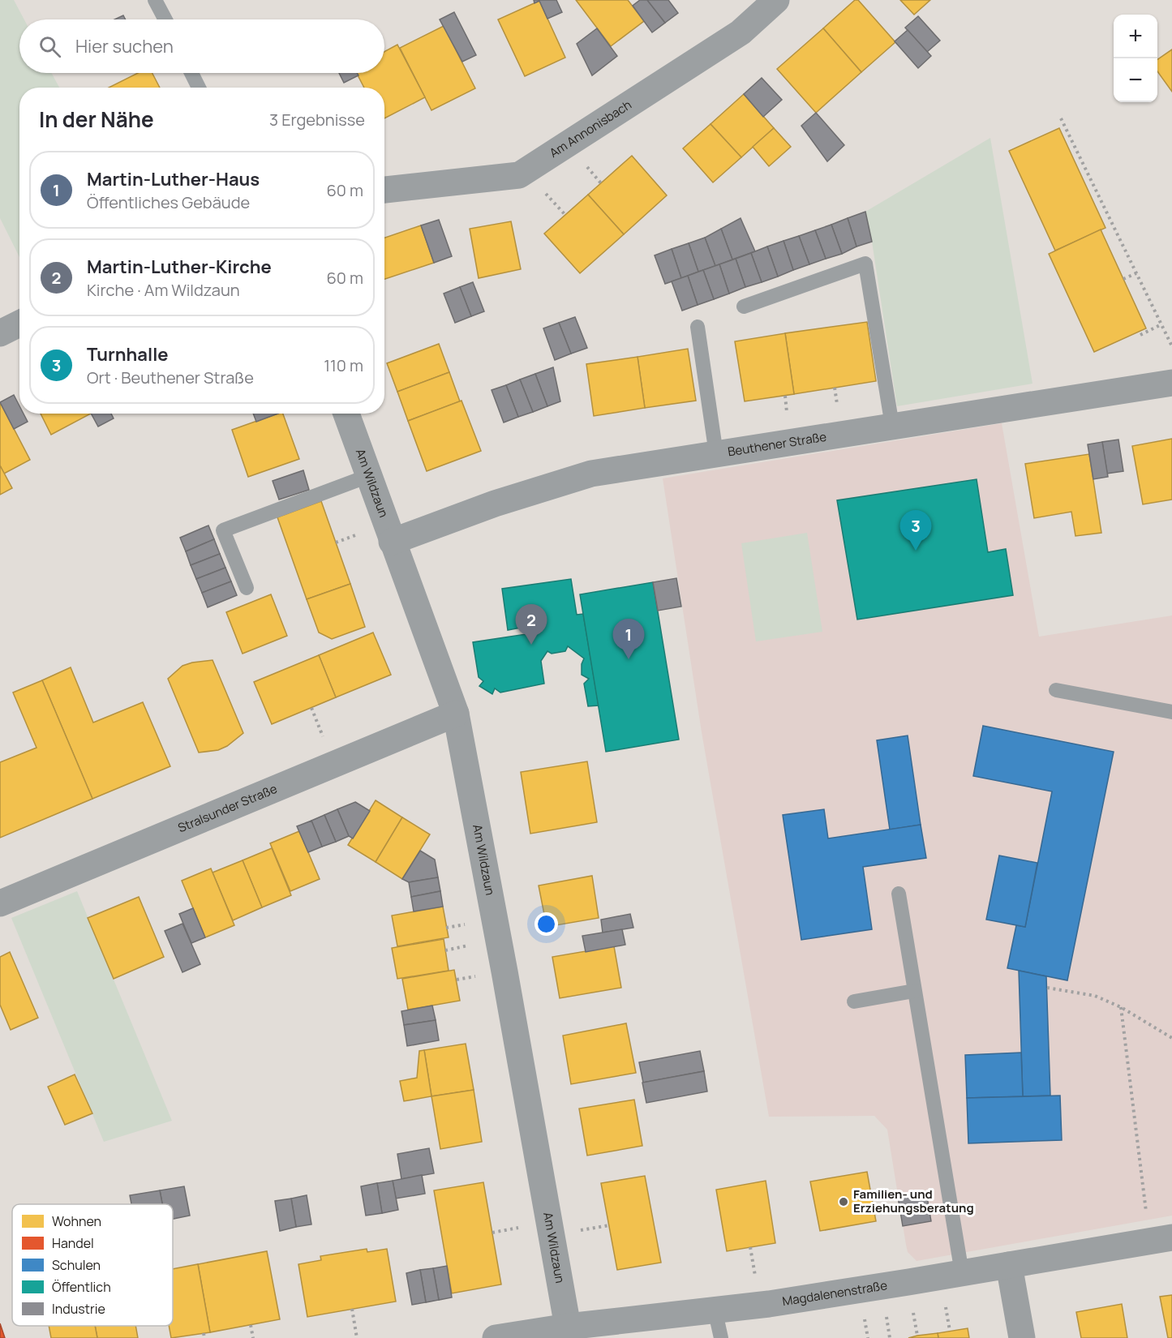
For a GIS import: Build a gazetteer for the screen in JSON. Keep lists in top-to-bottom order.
{
  "streets": {
    "street": [
      "Am Annonisbach",
      "Beuthener Straße",
      "Am Wildzaun",
      "Stralsunder Straße",
      "Magdalenenstraße"
    ]
  },
  "crossings": [
    ["Beuthener Straße", "Am Wildzaun"],
    ["Am Wildzaun", "Stralsunder Straße"],
    ["Am Wildzaun", "Magdalenenstraße"]
  ],
  "places": ["Familien- und Erziehungsberatung"],
  "legend": [
    "Wohnen",
    "Handel",
    "Schulen",
    "Öffentlich",
    "Industrie"
  ],
  "page": {
    "map_buttons": ["+", "−"],
    "search": "Hier suchen",
    "heading": ["In der Nähe", "3 Ergebnisse"],
    "list": [
      {
        "mark": "1",
        "name": "Martin-Luther-Haus",
        "note": "Öffentliches Gebäude",
        "value": "60 m"
      },
      {
        "mark": "2",
        "name": "Martin-Luther-Kirche",
        "note": "Kirche · Am Wildzaun",
        "value": "60 m"
      },
      {
        "mark": "3",
        "name": "Turnhalle",
        "note": "Ort · Beuthener Straße",
        "value": "110 m"
      }
    ],
    "pins": ["3", "2", "1"]
  }
}
